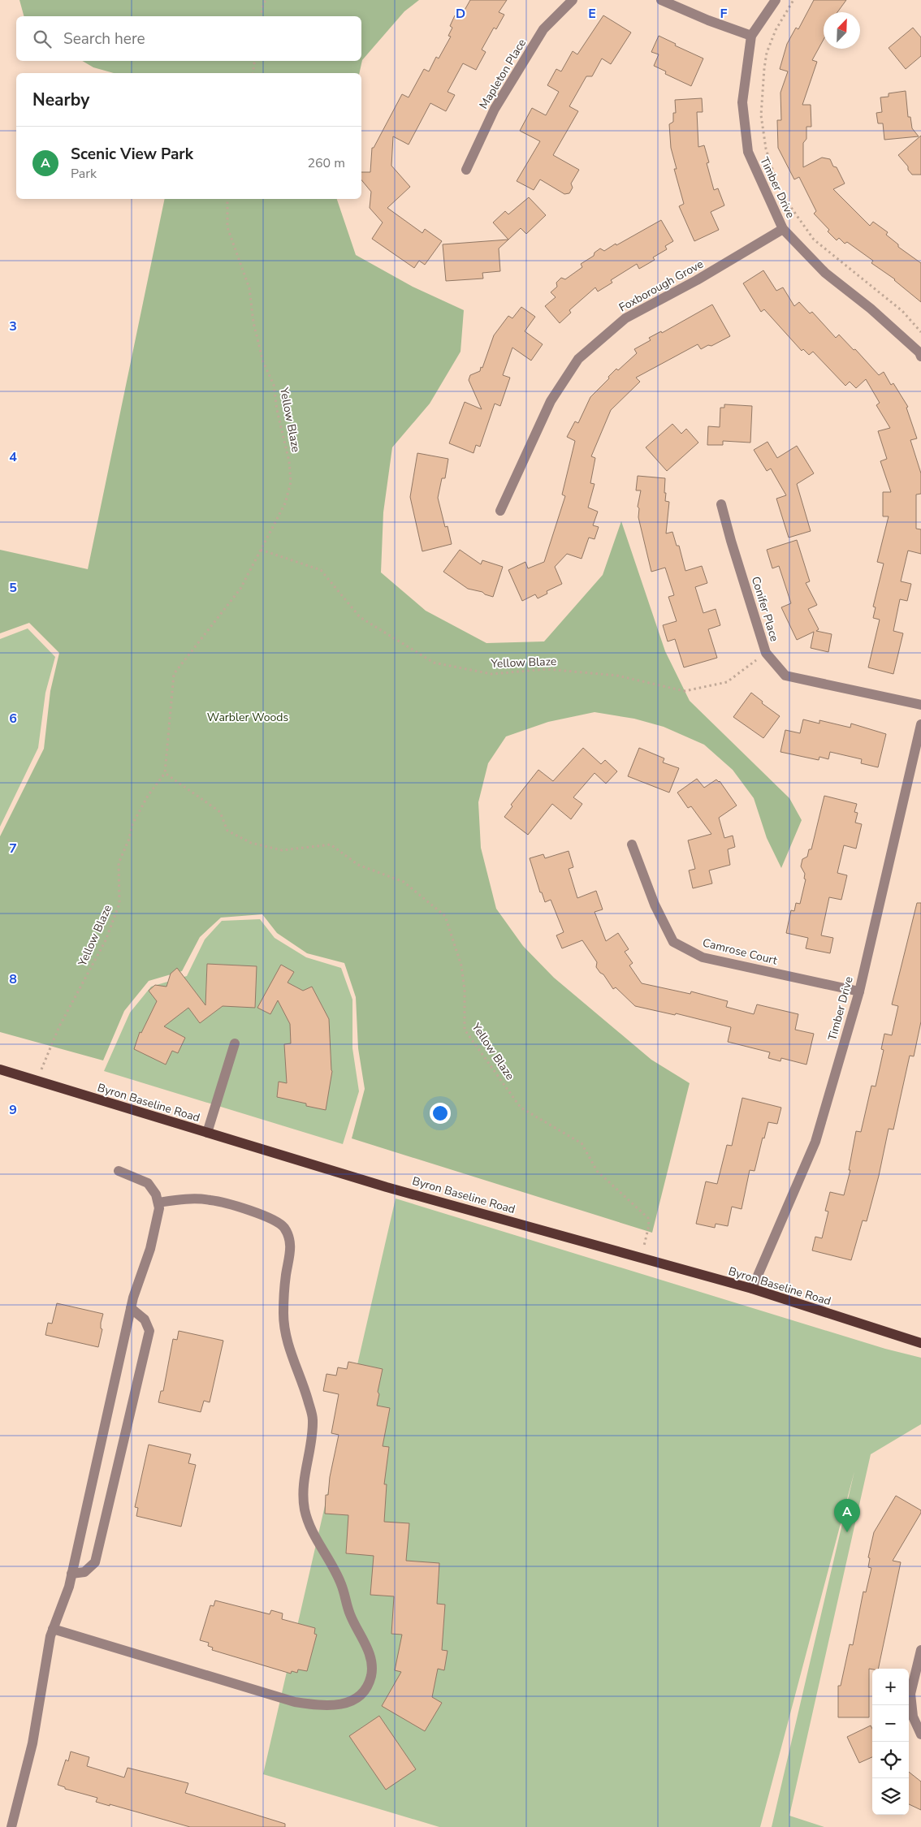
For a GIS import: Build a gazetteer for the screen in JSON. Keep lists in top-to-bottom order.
{
  "streets": {
    "main road": ["Byron Baseline Road"],
    "street": [
      "Mapleton Place",
      "Timber Drive",
      "Foxborough Grove",
      "Conifer Place",
      "Camrose Court"
    ],
    "path": ["Yellow Blaze"]
  },
  "crossings": [
    ["Timber Drive", "Foxborough Grove"],
    ["Timber Drive", "Camrose Court"],
    ["Timber Drive", "Byron Baseline Road"],
    ["Yellow Blaze", "Conifer Place"],
    ["Yellow Blaze", "Byron Baseline Road"]
  ],
  "parks": ["Warbler Woods"],
  "north": "top right",
  "page": {
    "search": "Search here",
    "heading": "Nearby",
    "list": [
      {
        "mark": "A",
        "name": "Scenic View Park",
        "note": "Park",
        "value": "260 m"
      }
    ],
    "pins": "A",
    "map_buttons": ["+", "−"]
  },
  "grid": {
    "columns": ["D", "E", "F"],
    "rows": [
      "3",
      "4",
      "5",
      "6",
      "7",
      "8",
      "9"
    ]
  }
}
